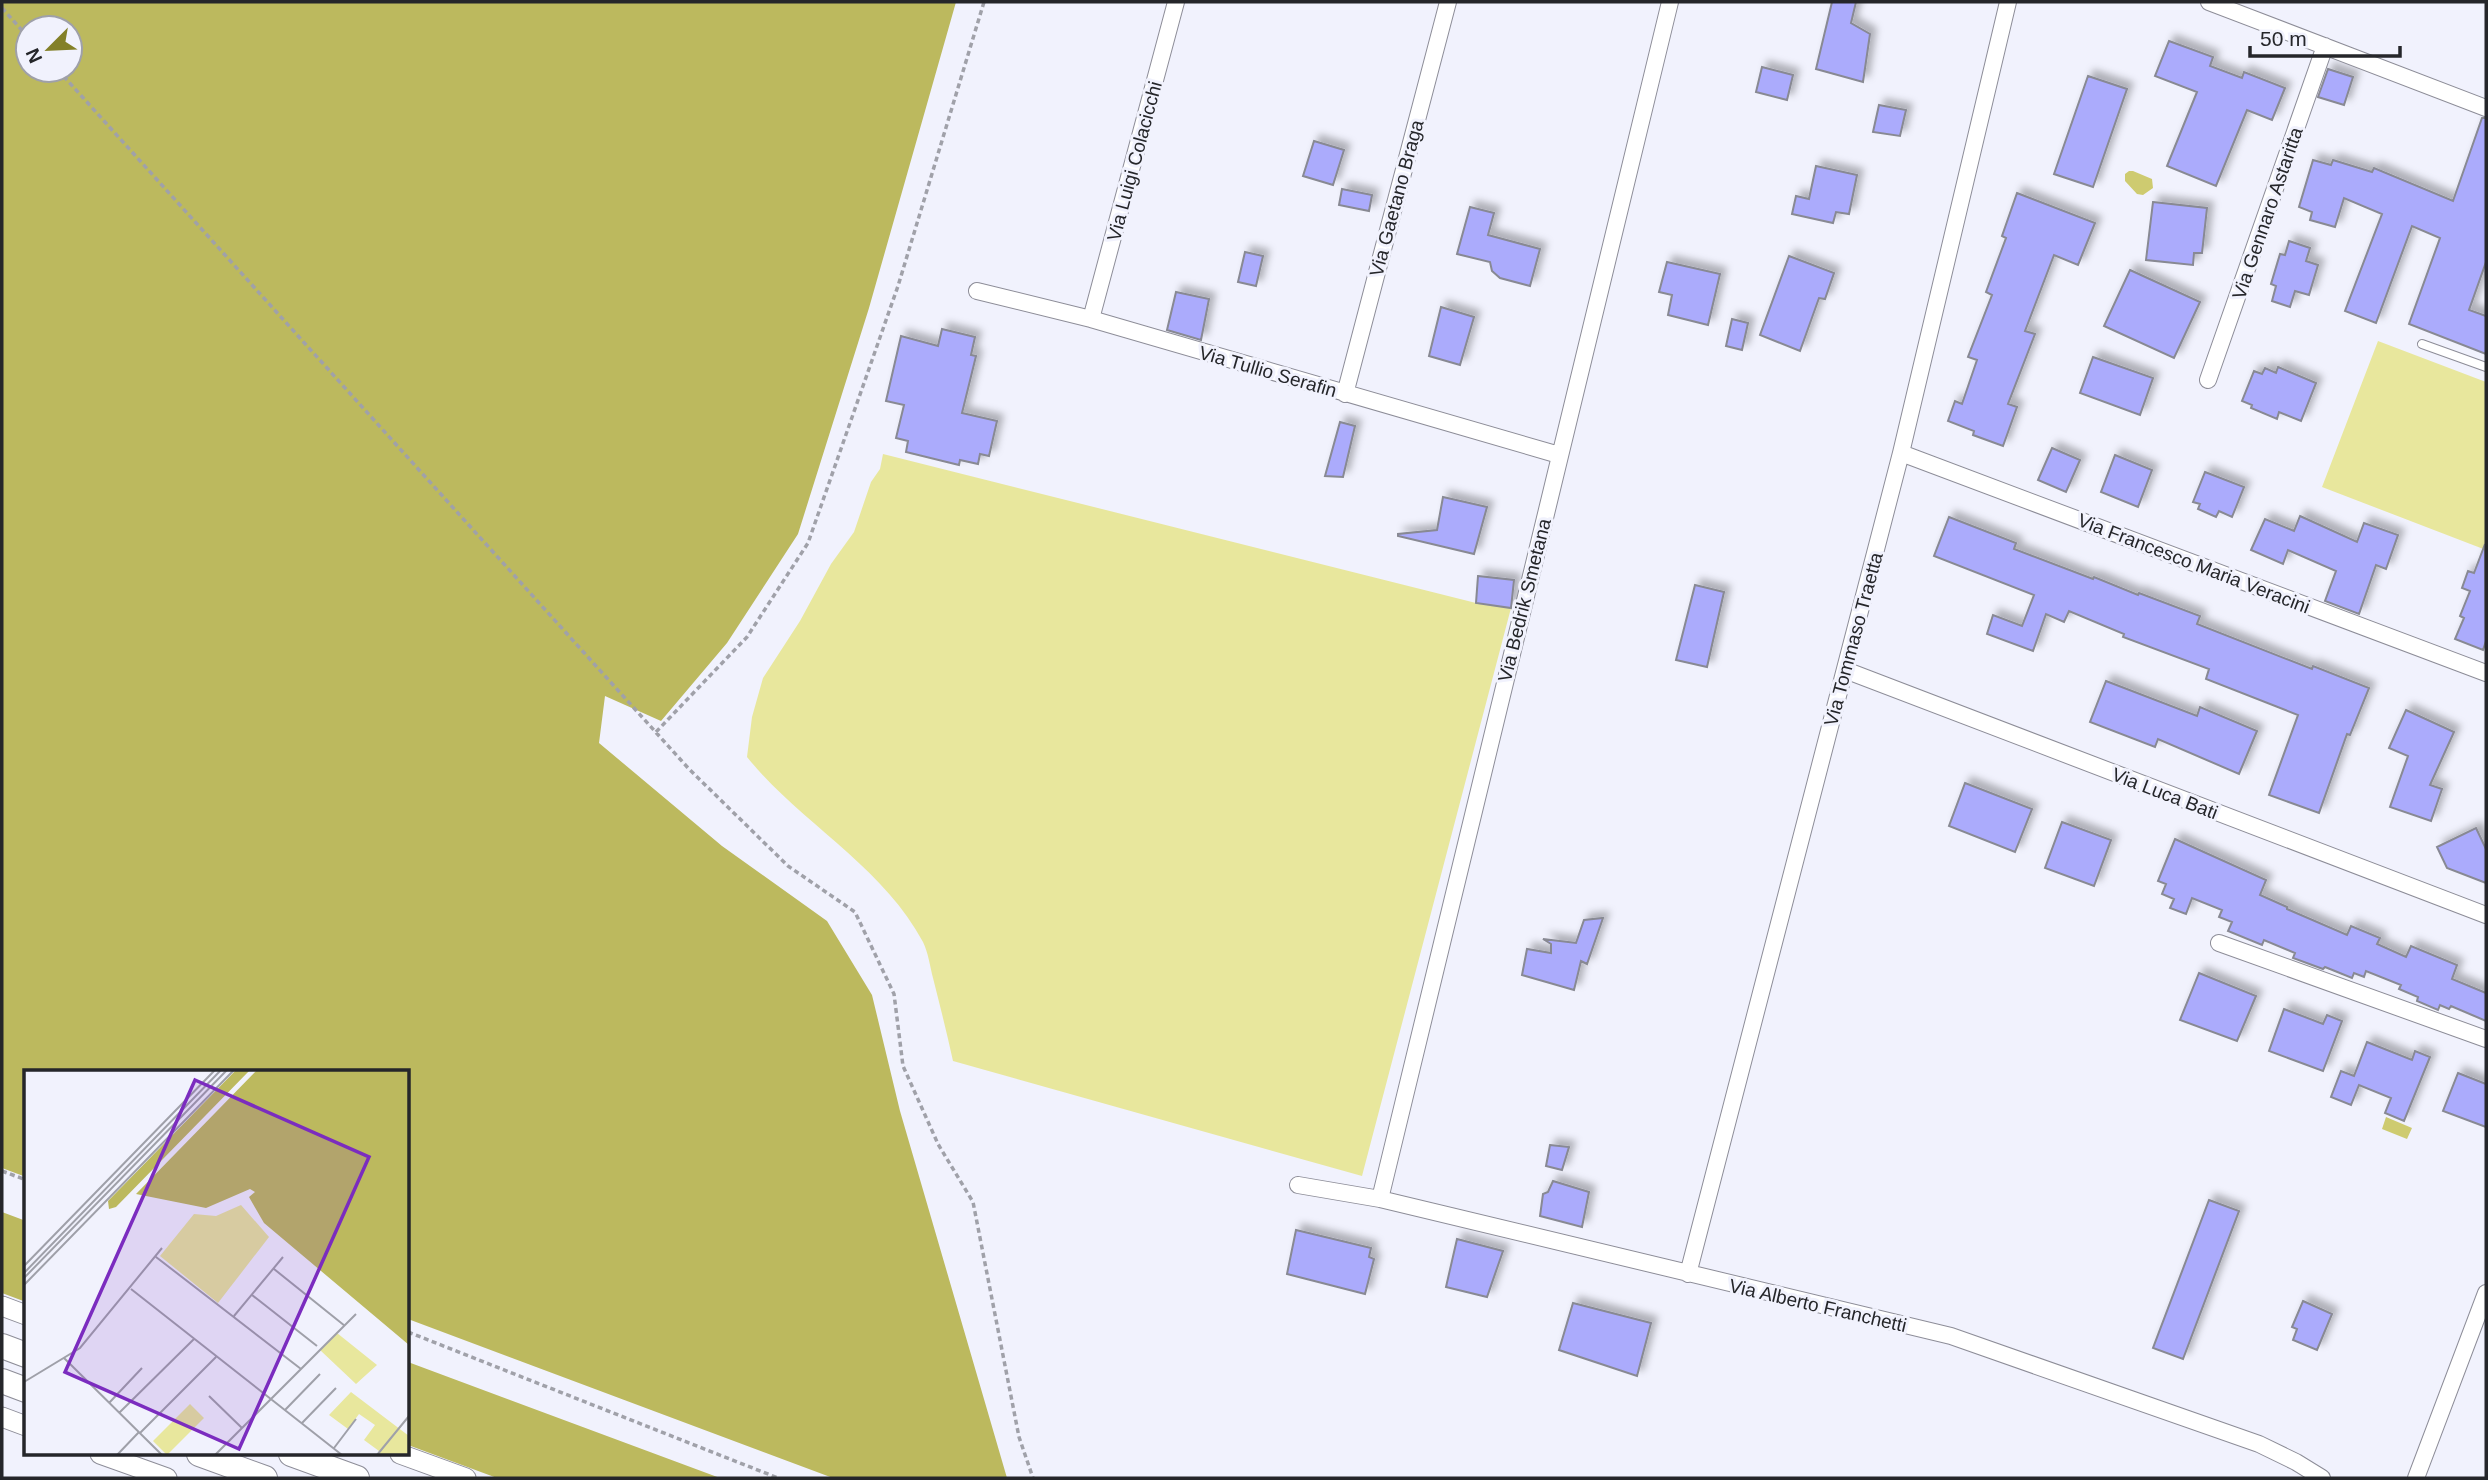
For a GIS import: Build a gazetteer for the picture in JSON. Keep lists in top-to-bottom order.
{
  "streets": {
    "street": [
      "Via Luigi Colacicchi",
      "Via Gaetano Braga",
      "Via Gennaro Astaritta",
      "Via Tullio Serafin",
      "Via Francesco Maria Veracini",
      "Via Bedrik Smetana",
      "Via Tommaso Traetta",
      "Via Luca Bati",
      "Via Alberto Franchetti"
    ]
  },
  "crossings": [
    ["Via Luigi Colacicchi", "Via Tullio Serafin"],
    ["Via Gaetano Braga", "Via Tullio Serafin"],
    ["Via Tullio Serafin", "Via Bedrik Smetana"],
    ["Via Francesco Maria Veracini", "Via Tommaso Traetta"],
    ["Via Bedrik Smetana", "Via Alberto Franchetti"],
    ["Via Tommaso Traetta", "Via Luca Bati"],
    ["Via Tommaso Traetta", "Via Alberto Franchetti"]
  ],
  "scale_bar": "50 m",
  "north": "bottom left"
}
